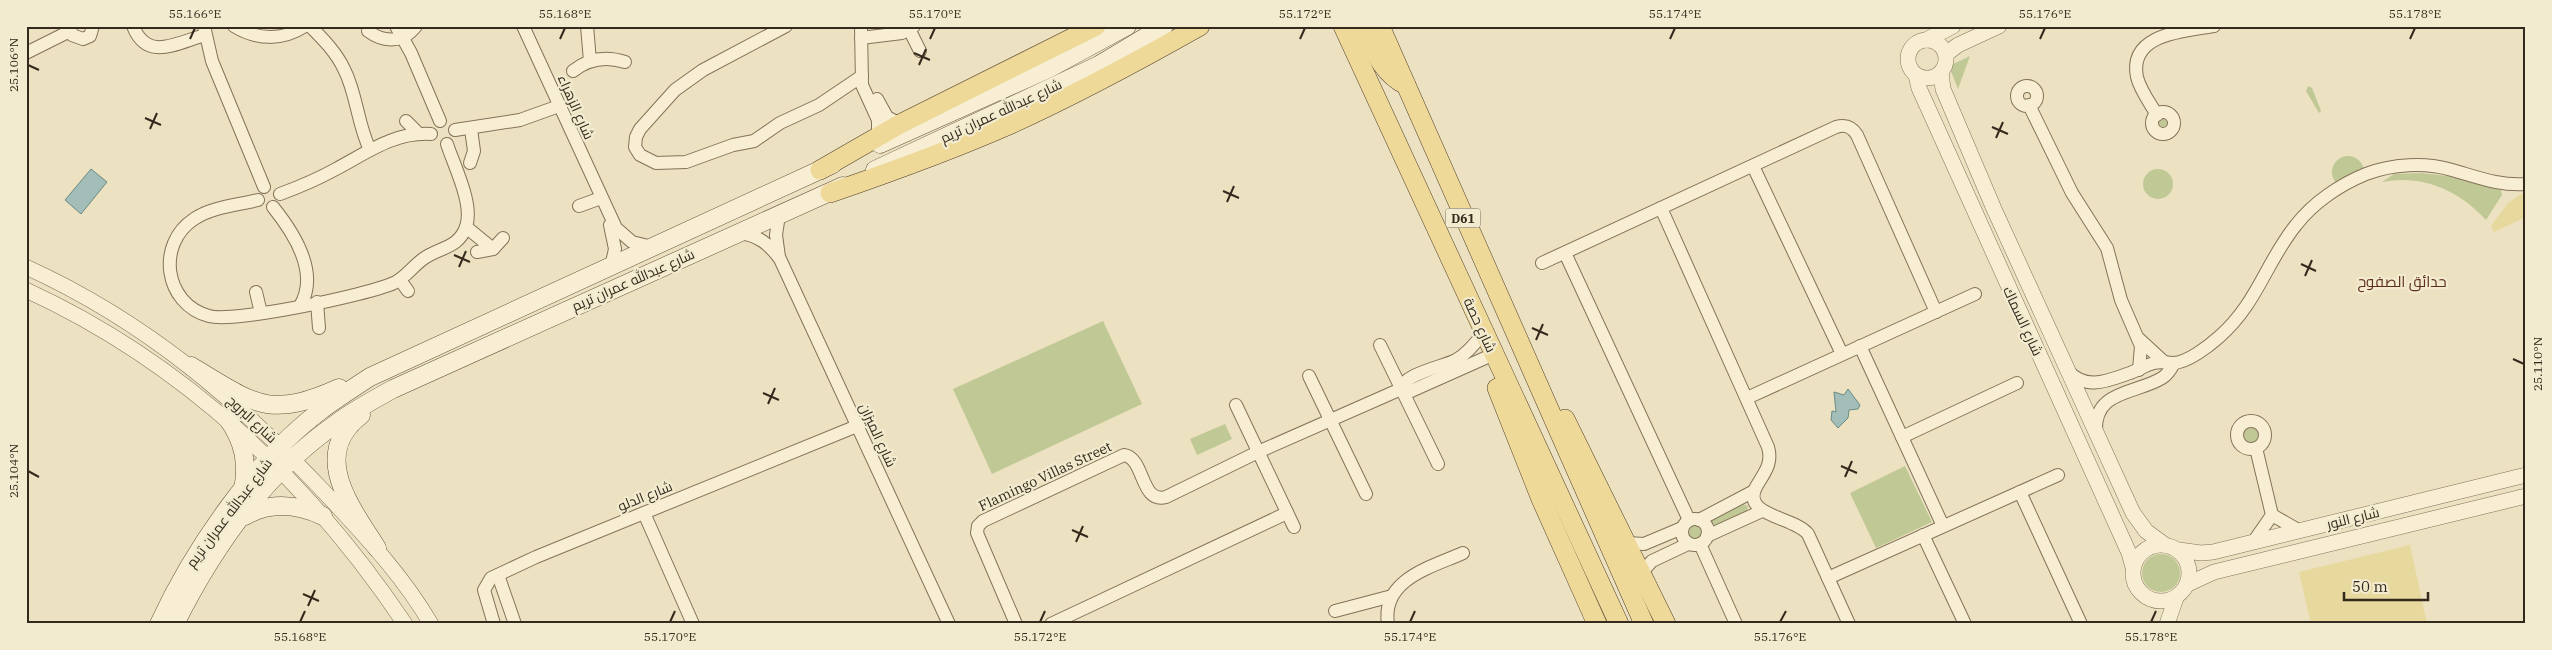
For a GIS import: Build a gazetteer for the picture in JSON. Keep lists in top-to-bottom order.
{
  "streets": {
    "main road": ["شارع عبدالله عمران تريم", "D61", "شارع حصة"],
    "street": [
      "شارع الزهراء",
      "شارع السماك",
      "شارع البروج",
      "شارع الميزان",
      "Flamingo Villas Street",
      "شارع الدلو",
      "شارع النور"
    ]
  },
  "crossings": [
    ["شارع الزهراء", "شارع عبدالله عمران تريم"],
    ["شارع عبدالله عمران تريم", "شارع البروج"],
    ["شارع عبدالله عمران تريم", "شارع الميزان"],
    ["شارع السماك", "شارع النور"],
    ["شارع حصة", "Flamingo Villas Street"],
    ["شارع الميزان", "شارع الدلو"]
  ],
  "districts": ["حدائق الصفوح"],
  "scale_bar": "50 m",
  "coordinates": [
    "55.166°E",
    "55.168°E",
    "55.170°E",
    "55.172°E",
    "55.174°E",
    "55.176°E",
    "55.178°E",
    "25.106°N",
    "25.110°N",
    "25.104°N"
  ]
}
